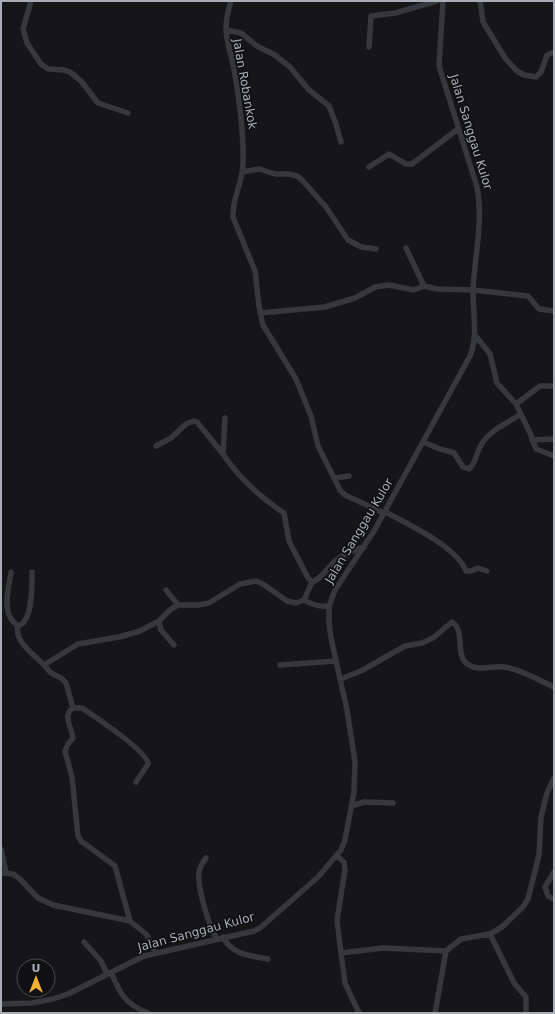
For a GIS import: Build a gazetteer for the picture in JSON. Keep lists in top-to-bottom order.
{
  "streets": {
    "street": ["Jalan Robankok", "Jalan Sanggau Kulor"]
  },
  "crossings": [
    ["Jalan Robankok", "Jalan Sanggau Kulor"]
  ],
  "north": "top"
}
